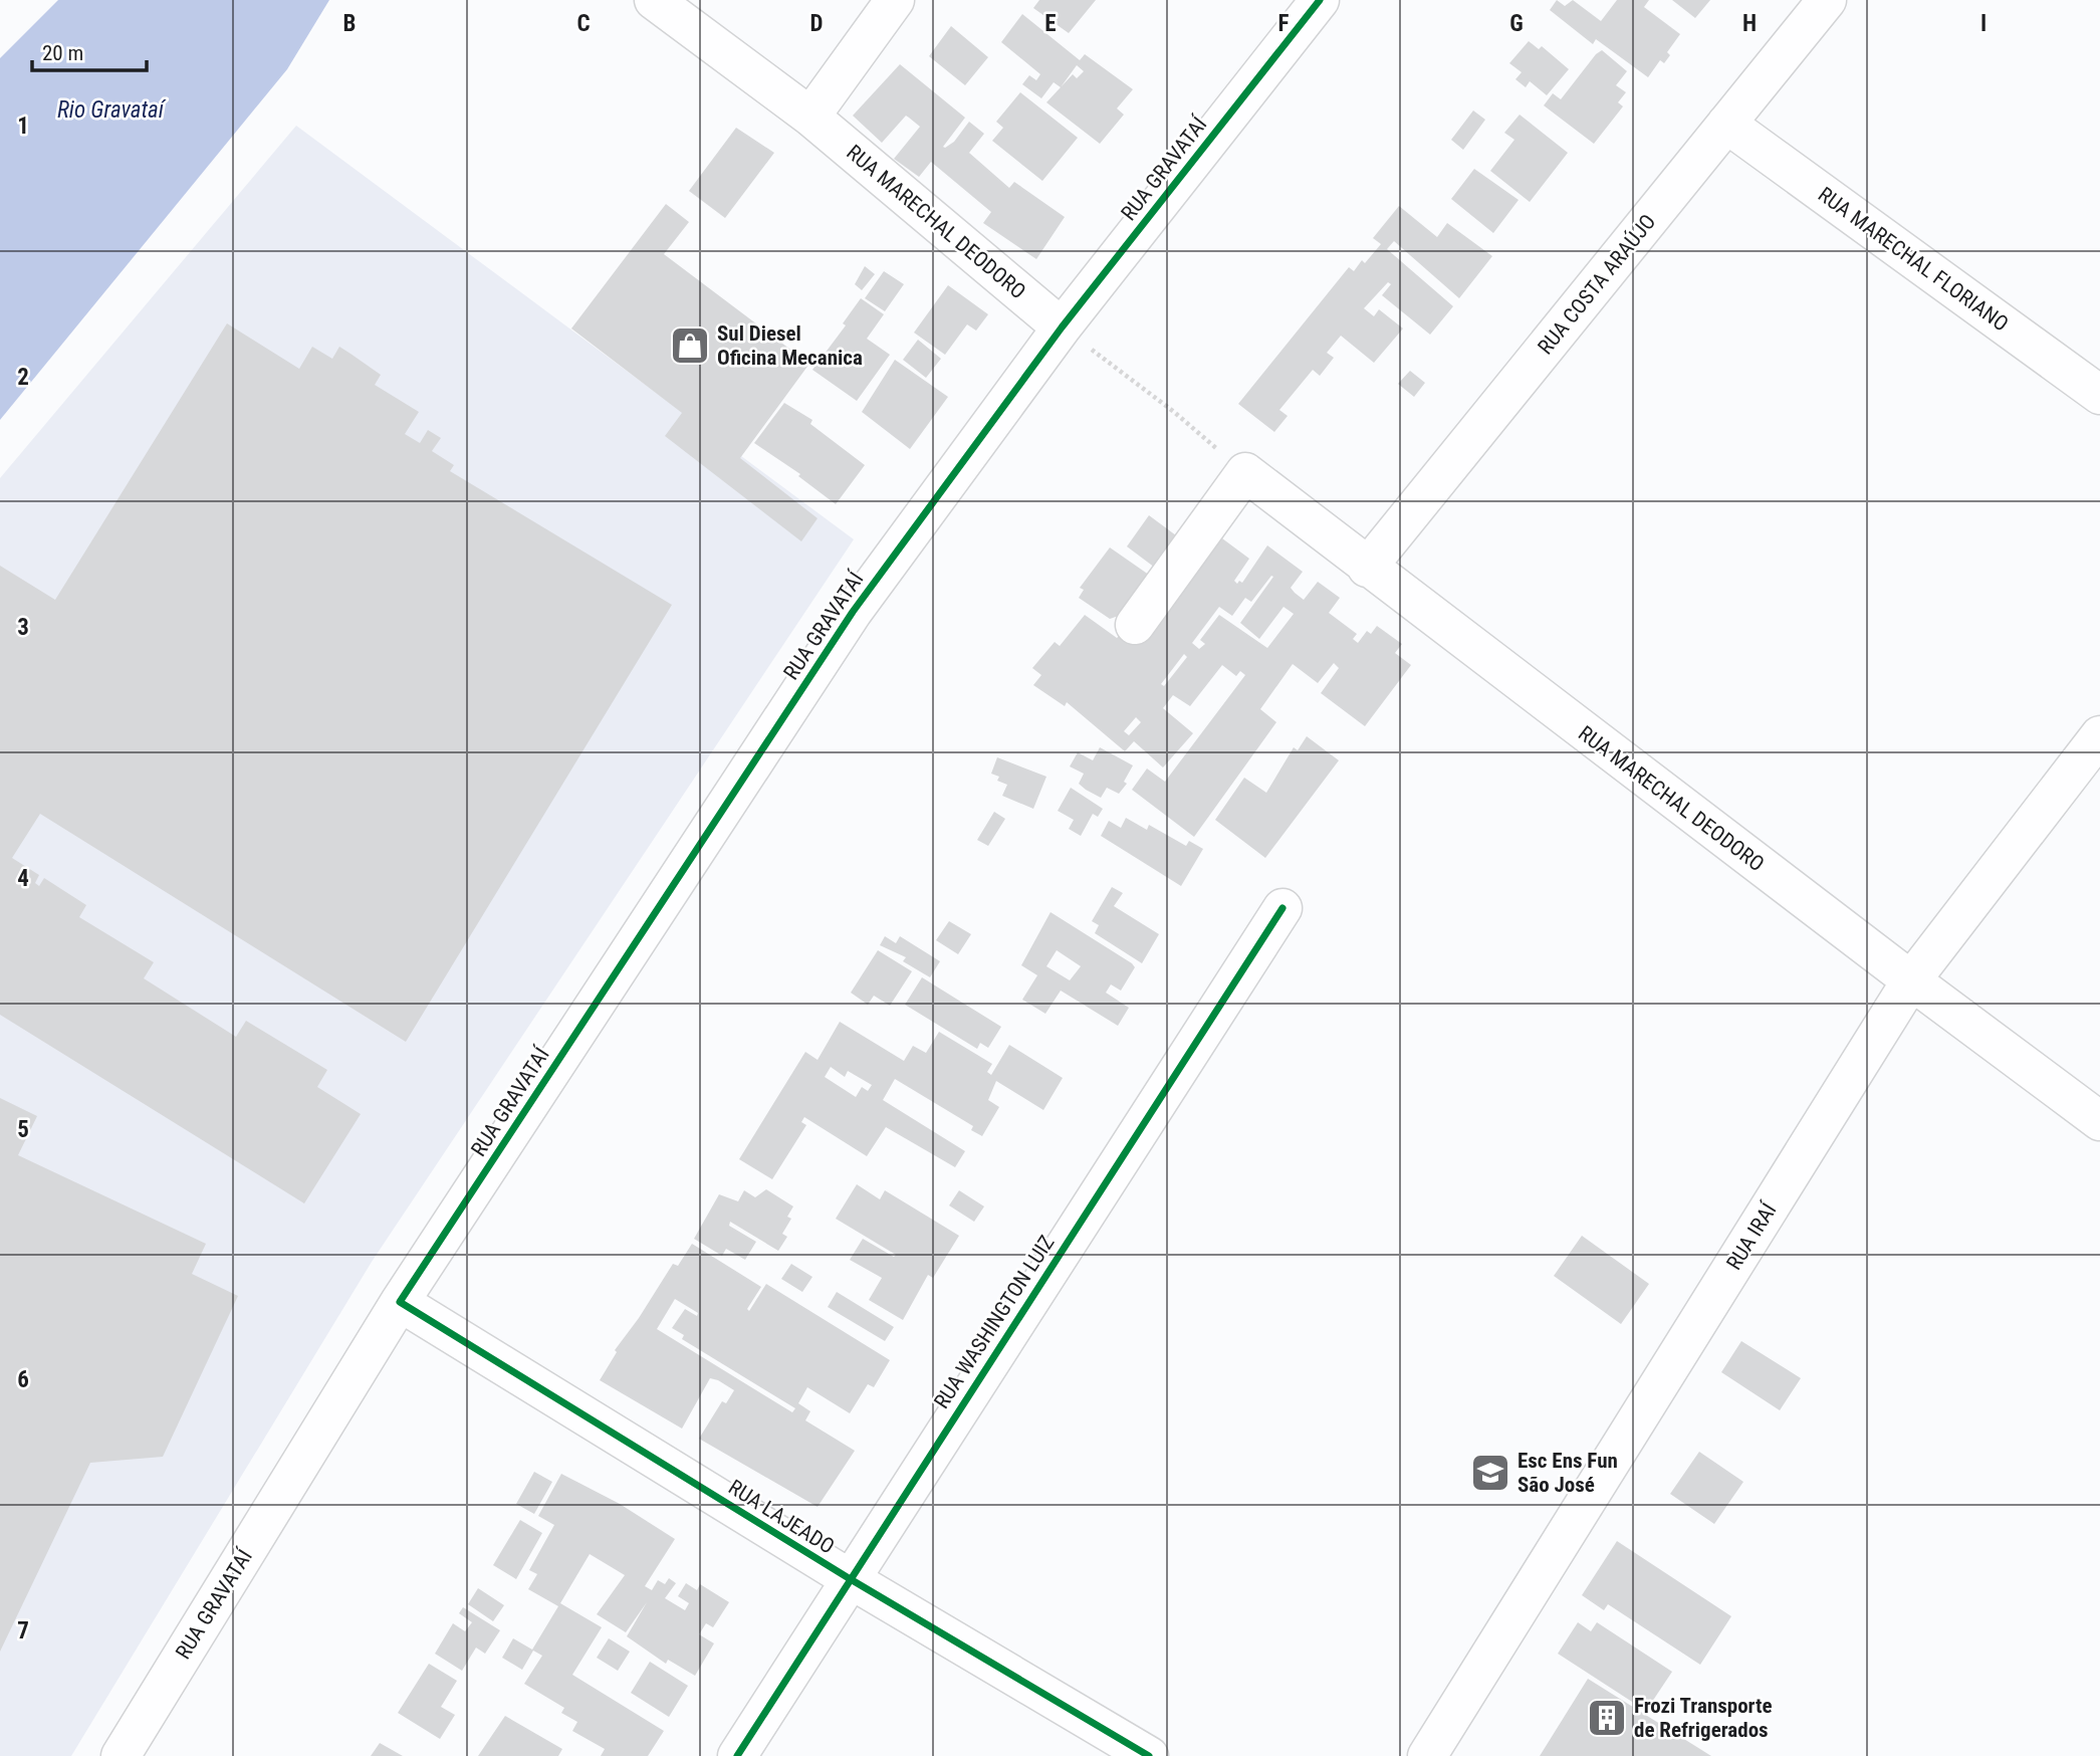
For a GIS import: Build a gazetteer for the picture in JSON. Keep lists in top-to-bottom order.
{
  "streets": {
    "street": [
      "RUA GRAVATAÍ",
      "RUA MARECHAL DEODORO",
      "RUA MARECHAL FLORIANO",
      "RUA COSTA ARAÚJO",
      "RUA IRAÍ",
      "RUA WASHINGTON LUIZ",
      "RUA LAJEADO"
    ]
  },
  "crossings": [
    ["RUA GRAVATAÍ", "RUA MARECHAL DEODORO"],
    ["RUA GRAVATAÍ", "RUA LAJEADO"],
    ["RUA MARECHAL DEODORO", "RUA COSTA ARAÚJO"],
    ["RUA MARECHAL DEODORO", "RUA IRAÍ"],
    ["RUA MARECHAL FLORIANO", "RUA COSTA ARAÚJO"],
    ["RUA WASHINGTON LUIZ", "RUA LAJEADO"]
  ],
  "water": ["Rio Gravataí"],
  "places": {
    "shop": ["Sul Diesel Oficina Mecanica"],
    "school or university": ["Esc Ens Fun São José"],
    "building": ["Frozi Transporte de Refrigerados"]
  },
  "scale_bar": "20 m",
  "grid": {
    "columns": [
      "B",
      "C",
      "D",
      "E",
      "F",
      "G",
      "H",
      "I"
    ],
    "rows": [
      "1",
      "2",
      "3",
      "4",
      "5",
      "6",
      "7"
    ]
  }
}
